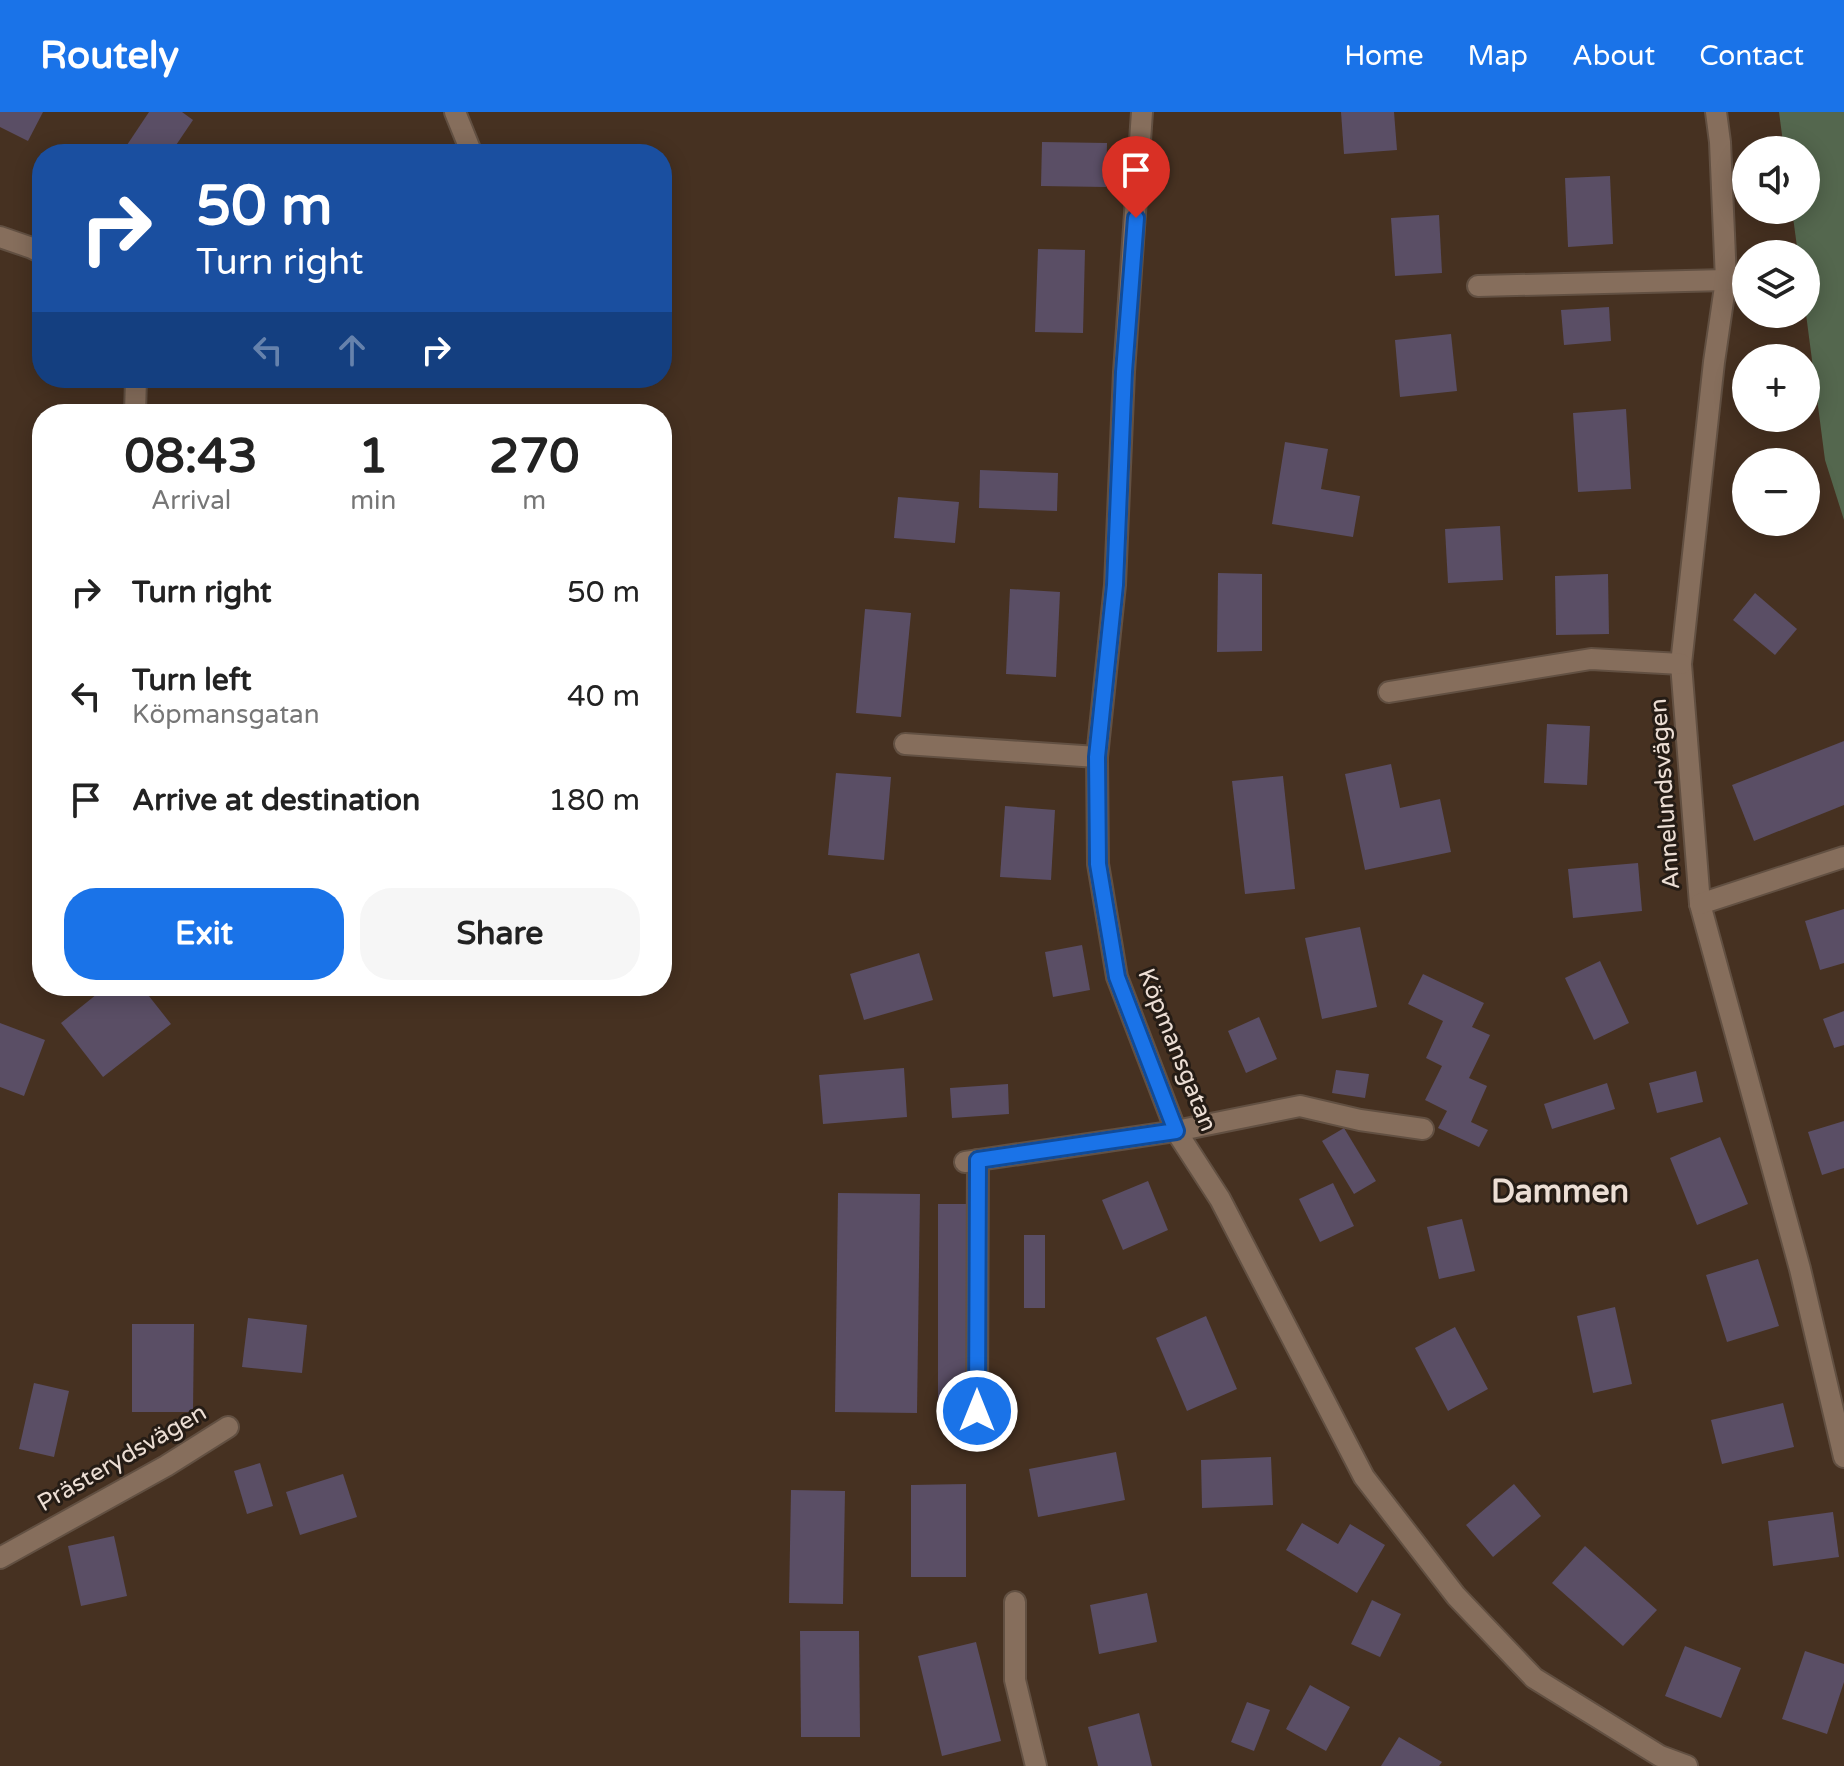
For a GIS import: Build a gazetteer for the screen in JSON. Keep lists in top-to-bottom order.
{
  "streets": {
    "street": ["Annelundsvägen", "Köpmansgatan", "Prästerydsvägen"]
  },
  "districts": ["Dammen"],
  "page": {
    "header": "Routely",
    "nav": [
      "Home",
      "Map",
      "About",
      "Contact"
    ],
    "map_buttons": ["+", "−"],
    "turn": ["50 m", "Turn right"],
    "eta": [
      "08:43",
      "Arrival",
      "1",
      "min",
      "270",
      "m"
    ],
    "list": [
      {
        "name": "Turn right",
        "value": "50 m"
      },
      {
        "name": "Turn left",
        "note": "Köpmansgatan",
        "value": "40 m"
      },
      {
        "name": "Arrive at destination",
        "value": "180 m"
      }
    ],
    "buttons": ["Exit", "Share"]
  }
}
